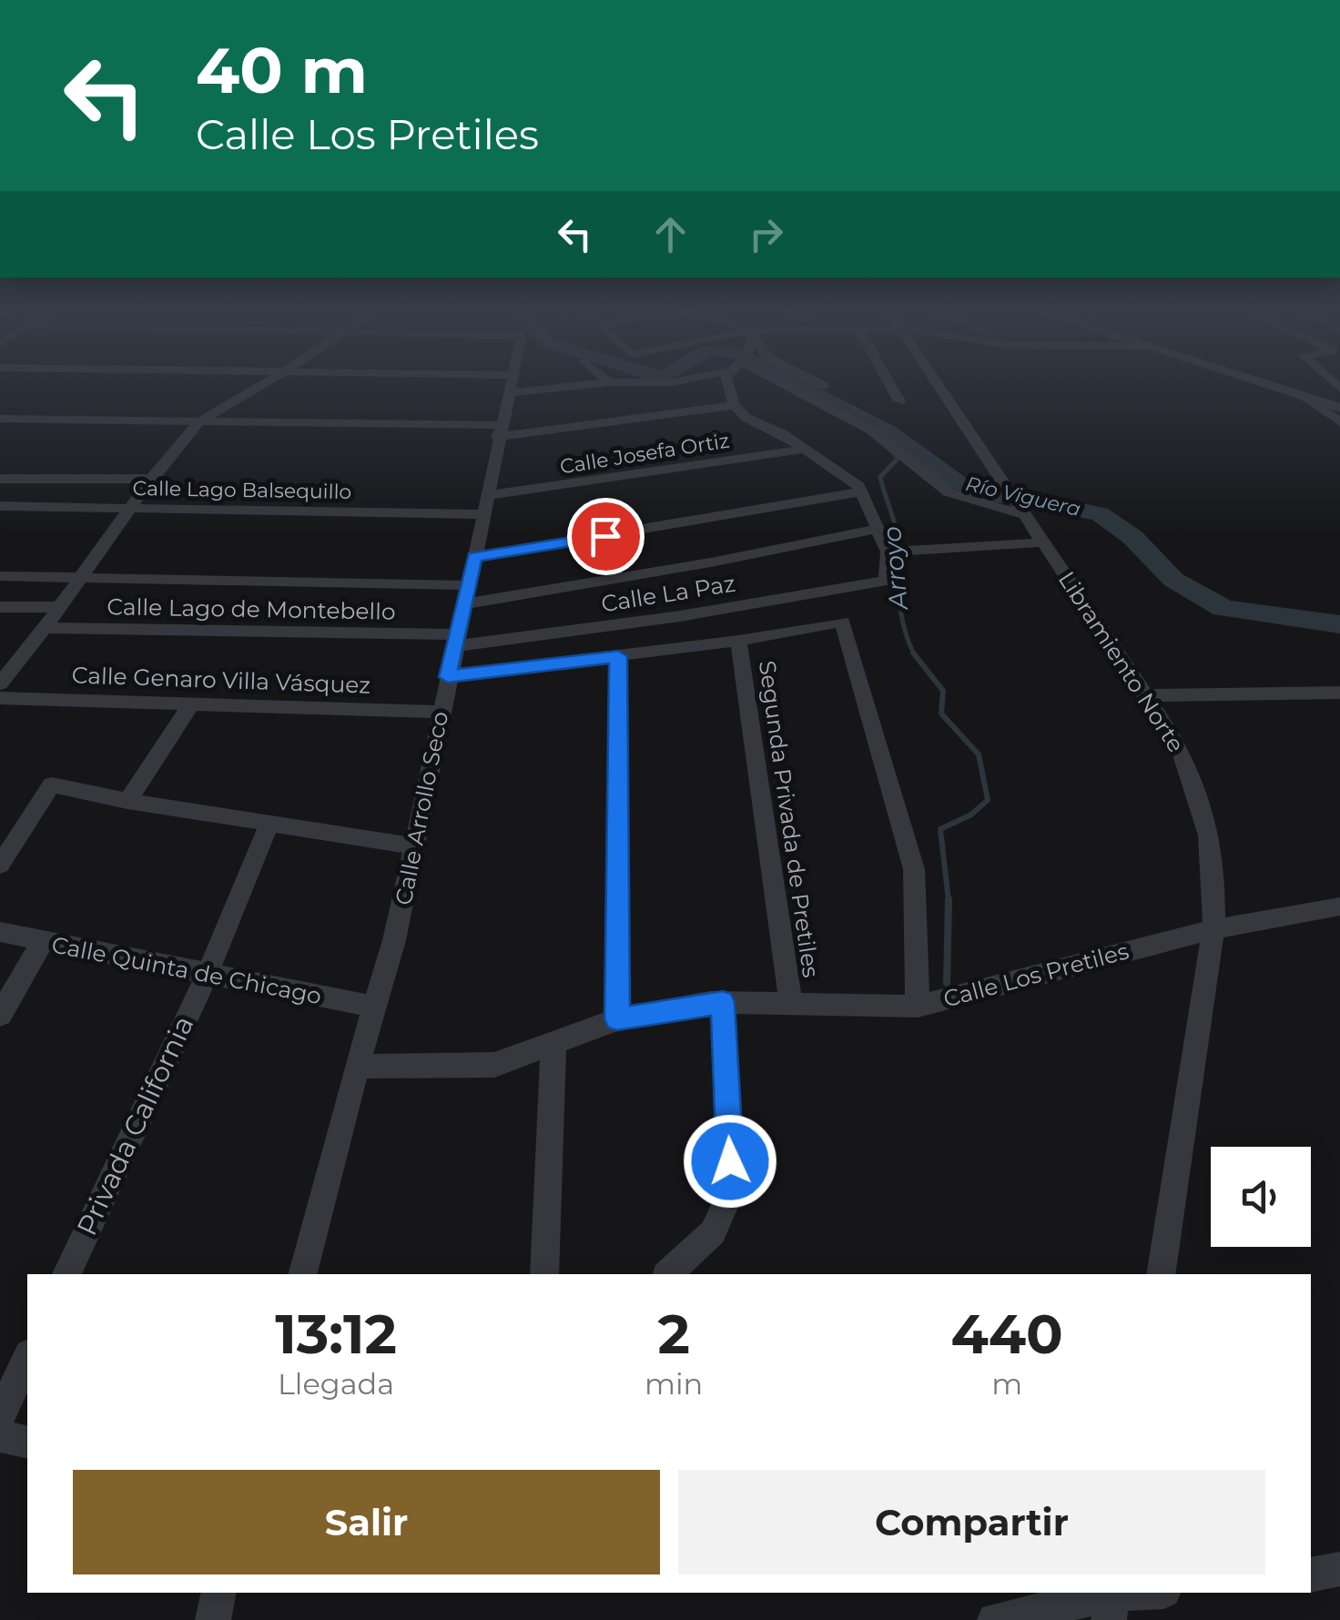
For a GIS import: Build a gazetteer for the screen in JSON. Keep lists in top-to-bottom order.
{
  "streets": {
    "street": [
      "Calle Josefa Ortiz",
      "Calle Lago Balsequillo",
      "Calle La Paz",
      "Calle Lago de Montebello",
      "Libramiento Norte",
      "Calle Genaro Villa Vásquez",
      "Calle Arrollo Seco",
      "Segunda Privada de Pretiles",
      "Calle Quinta de Chicago",
      "Calle Los Pretiles",
      "Privada California"
    ]
  },
  "crossings": [
    ["Calle Josefa Ortiz", "Calle Lago Balsequillo"],
    ["Calle Josefa Ortiz", "Calle Arrollo Seco"],
    ["Calle Lago Balsequillo", "Calle Arrollo Seco"],
    ["Calle La Paz", "Calle Lago de Montebello"],
    ["Calle La Paz", "Calle Arrollo Seco"],
    ["Calle Lago de Montebello", "Calle Arrollo Seco"],
    ["Libramiento Norte", "Calle Los Pretiles"],
    ["Calle Genaro Villa Vásquez", "Calle Arrollo Seco"],
    ["Calle Arrollo Seco", "Calle Quinta de Chicago"],
    ["Calle Arrollo Seco", "Calle Los Pretiles"],
    ["Segunda Privada de Pretiles", "Calle Los Pretiles"],
    ["Calle Quinta de Chicago", "Privada California"]
  ],
  "water": ["Río Viguera", "Arroyo"],
  "page": {
    "turn": ["40 m", "Calle Los Pretiles"],
    "eta": [
      "13:12",
      "Llegada",
      "2",
      "min",
      "440",
      "m"
    ],
    "buttons": ["Salir", "Compartir"]
  }
}
